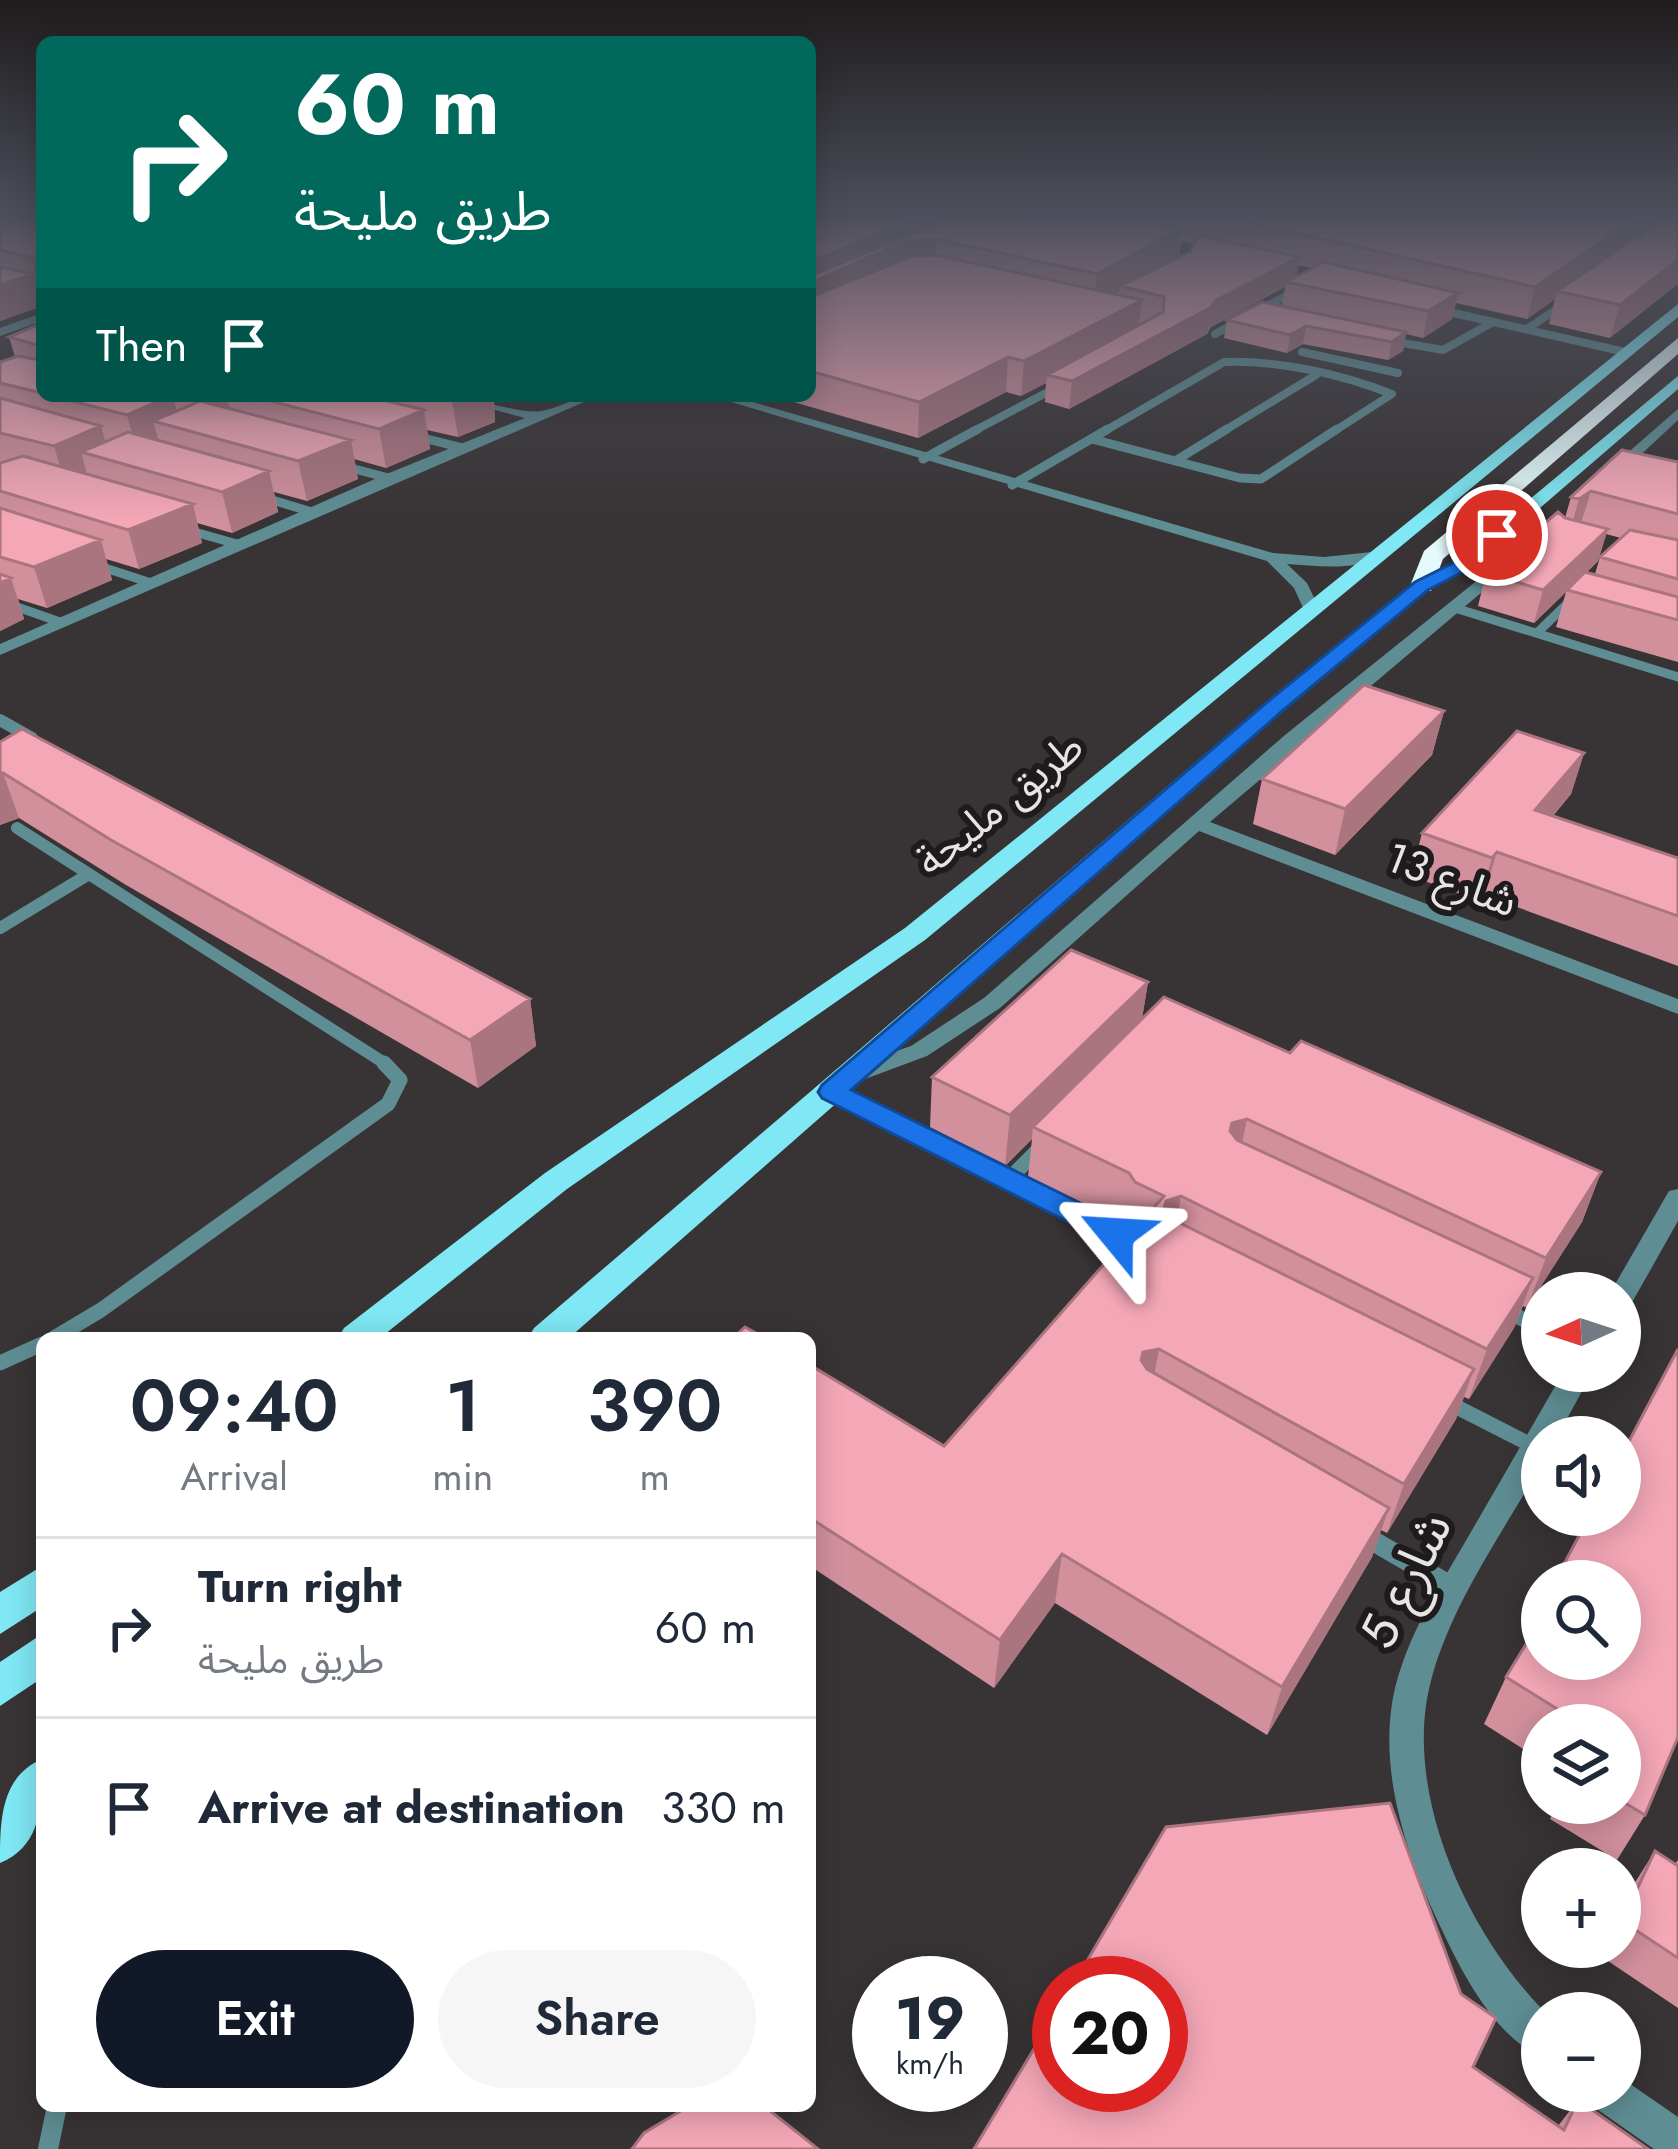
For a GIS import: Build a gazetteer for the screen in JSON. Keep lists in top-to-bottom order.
{
  "streets": {
    "main road": ["طريق مليحة"],
    "street": ["شارع 13", "شارع 5"]
  },
  "north": "left",
  "page": {
    "turn": ["60 m", "طريق مليحة"],
    "then": "Then",
    "map_buttons": ["+", "−"],
    "eta": [
      "09:40",
      "Arrival",
      "1",
      "min",
      "390",
      "m"
    ],
    "list": [
      {
        "name": "Turn right",
        "note": "طريق مليحة",
        "value": "60 m"
      },
      {
        "name": "Arrive at destination",
        "value": "330 m"
      }
    ],
    "buttons": ["Exit", "Share"],
    "speed": "19 km/h",
    "limit": "20"
  }
}
